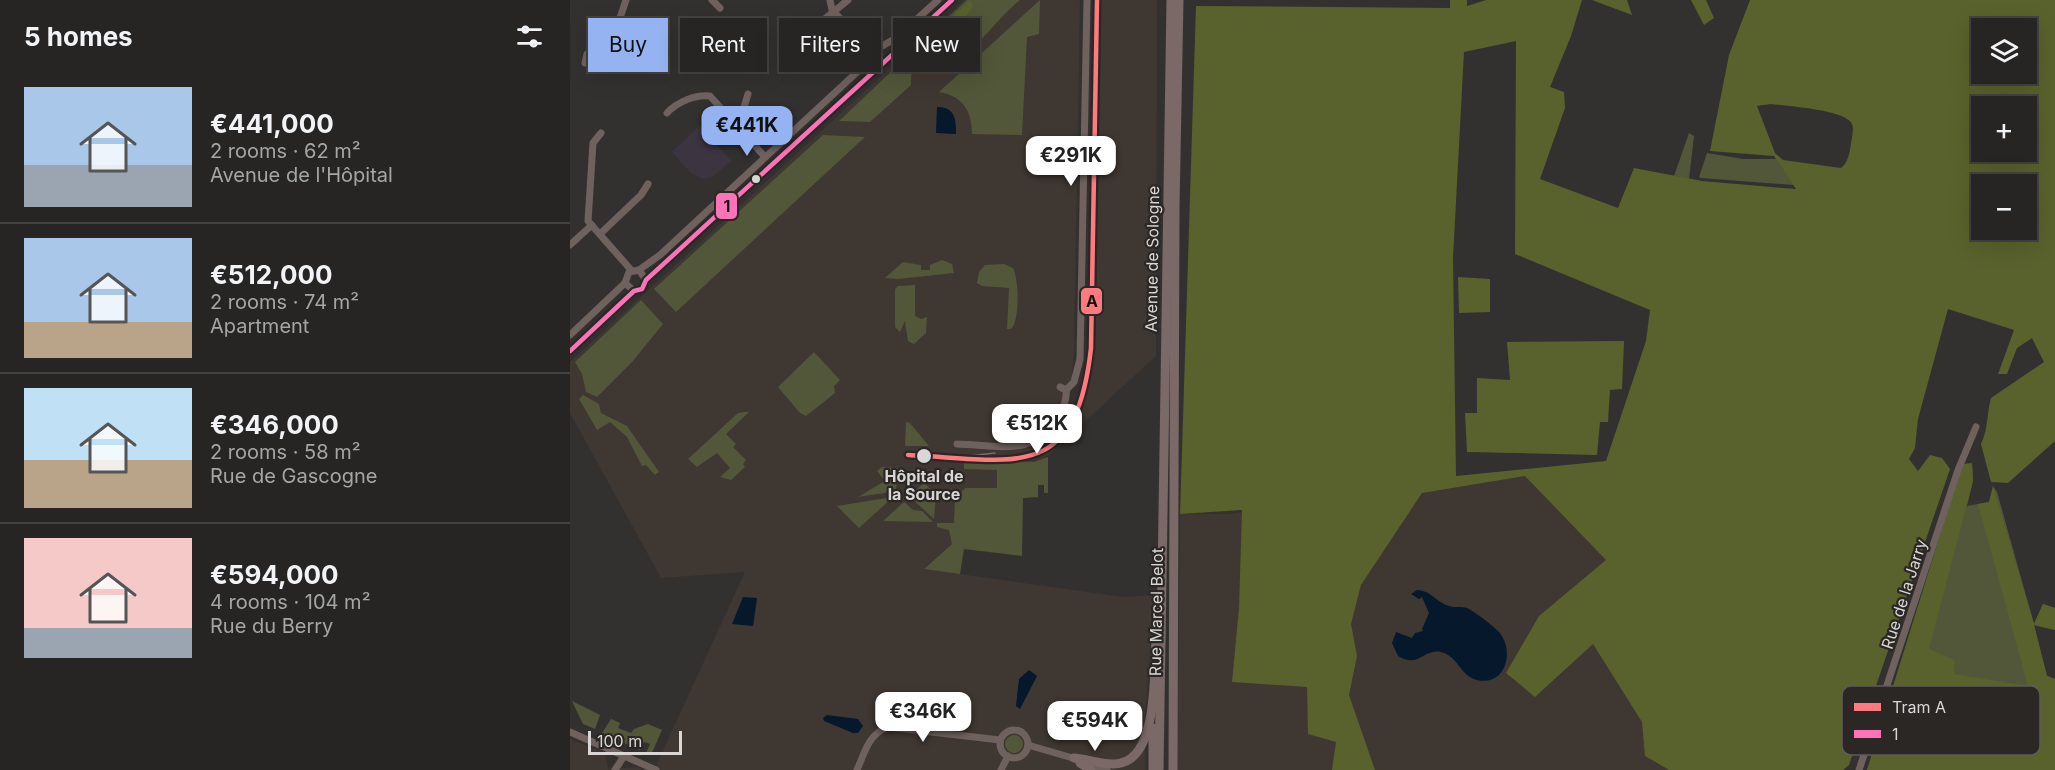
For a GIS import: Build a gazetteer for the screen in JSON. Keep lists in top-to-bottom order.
{
  "streets": {
    "main road": ["Avenue de Sologne", "Rue Marcel Belot"],
    "street": ["Rue de la Jarry"]
  },
  "crossings": [
    ["Avenue de Sologne", "Rue Marcel Belot"]
  ],
  "places": ["Hôpital de la Source"],
  "lines": ["tram line A", "transit line 1"],
  "legend": ["Tram A", "1"],
  "scale_bar": "100 m",
  "page": {
    "heading": "5 homes",
    "map_buttons": ["+", "−"],
    "chip": [
      "Buy",
      "Rent",
      "Filters",
      "New"
    ],
    "list": [
      {
        "name": "€441,000",
        "note": "2 rooms · 62 m² · Avenue de l'Hôpital"
      },
      {
        "name": "€512,000",
        "note": "2 rooms · 74 m² · Apartment"
      },
      {
        "name": "€346,000",
        "note": "2 rooms · 58 m² · Rue de Gascogne"
      },
      {
        "name": "€594,000",
        "note": "4 rooms · 104 m² · Rue du Berry"
      }
    ],
    "price": [
      "€441K",
      "€291K",
      "€512K",
      "€346K",
      "€594K"
    ],
    "scale": "100 m"
  }
}
